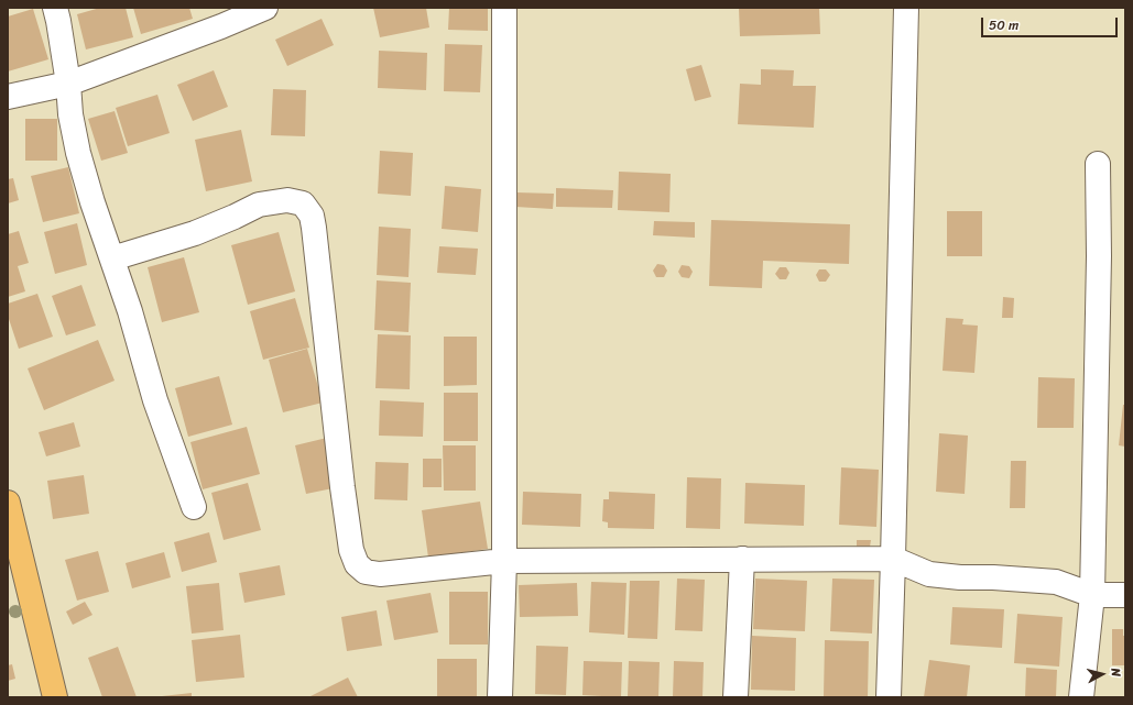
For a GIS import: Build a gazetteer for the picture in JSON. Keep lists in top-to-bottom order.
{
  "scale_bar": "50 m",
  "north": "right"
}
